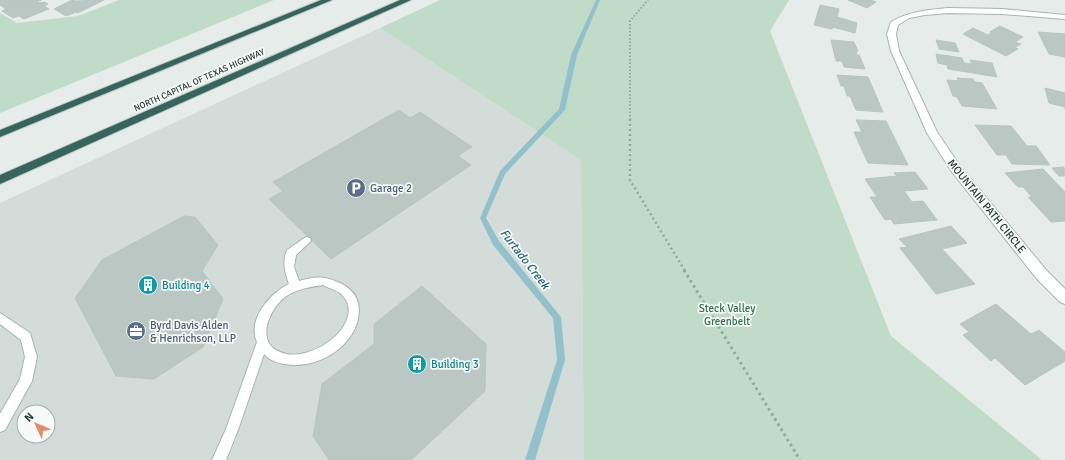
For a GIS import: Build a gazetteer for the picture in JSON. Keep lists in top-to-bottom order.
{
  "streets": {
    "highway": ["NORTH CAPITAL OF TEXAS HIGHWAY"],
    "street": ["MOUNTAIN PATH CIRCLE"]
  },
  "water": ["Furtado Creek"],
  "parks": ["Steck Valley Greenbelt"],
  "places": {
    "parking": ["Garage 2"],
    "building": ["Building 4", "Building 3"],
    "office": ["Byrd Davis Alden & Henrichson, LLP"]
  },
  "north": "top left"
}
